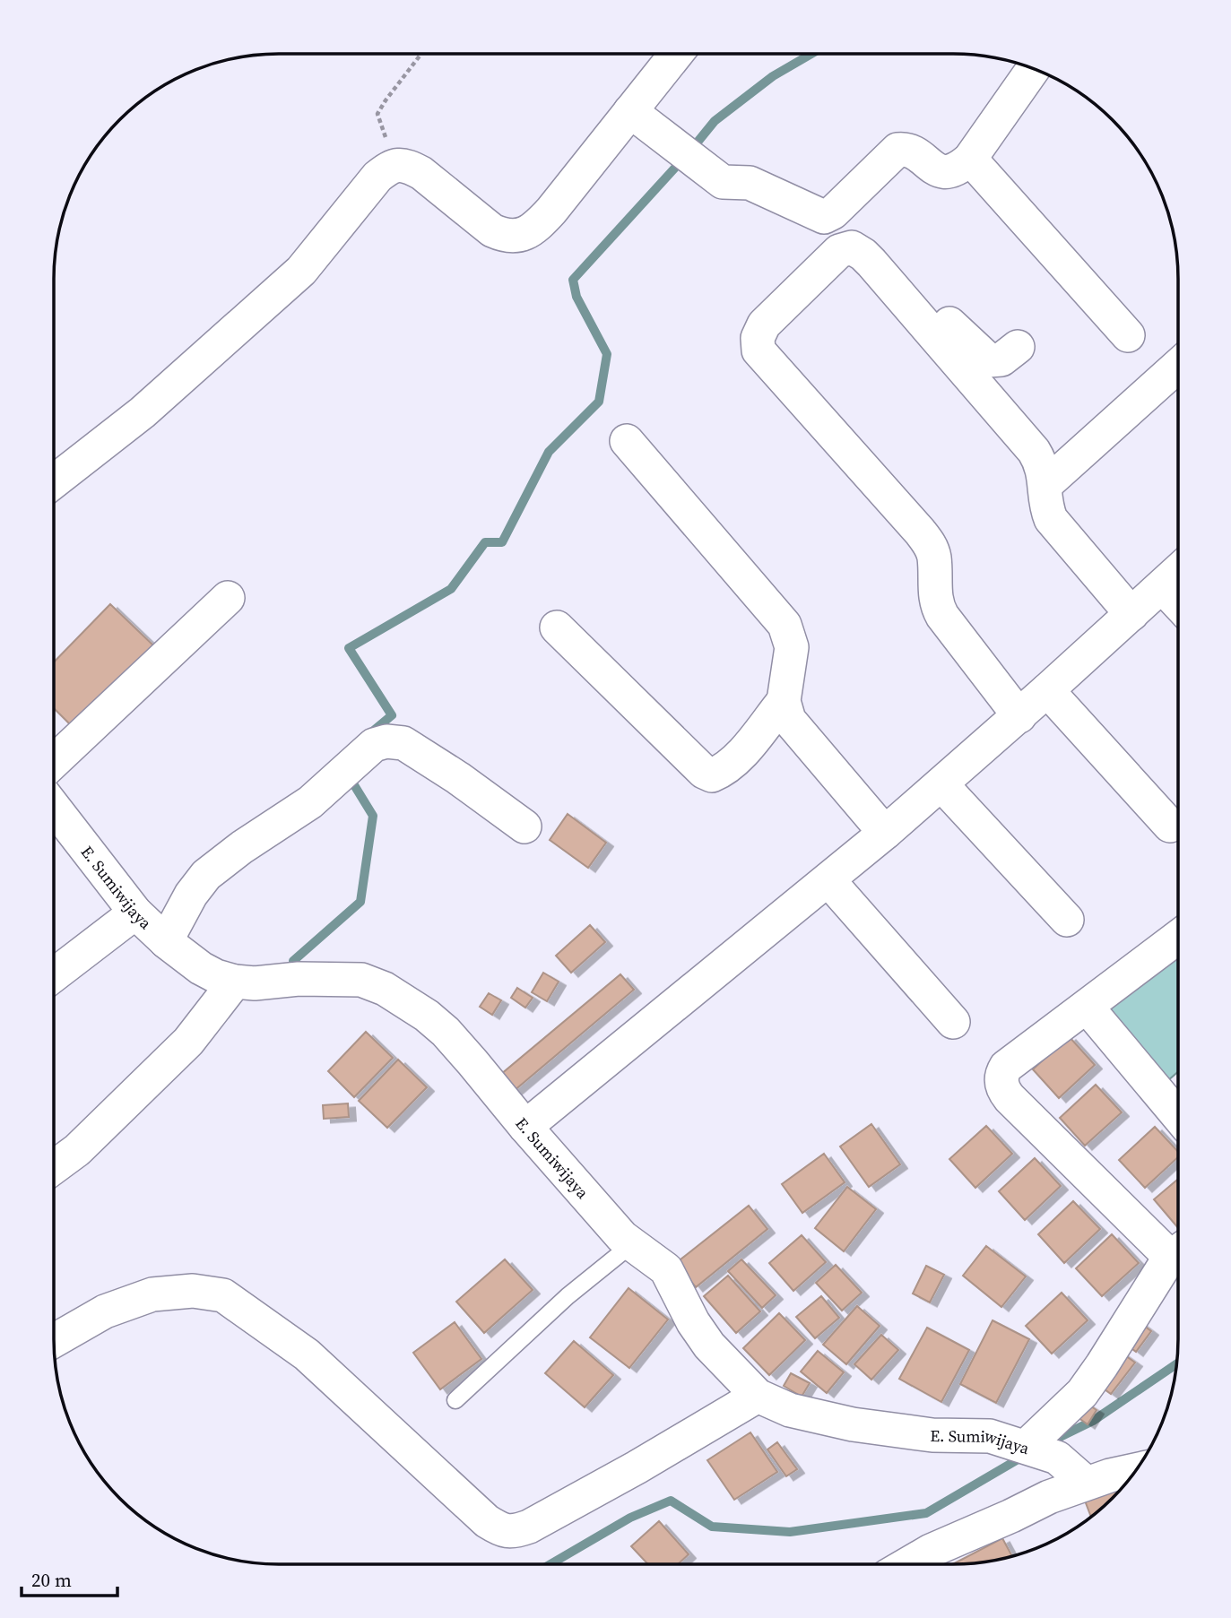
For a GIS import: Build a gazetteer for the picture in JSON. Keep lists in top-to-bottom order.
{
  "streets": {
    "street": ["E. Sumiwijaya"]
  },
  "scale_bar": "20 m"
}
